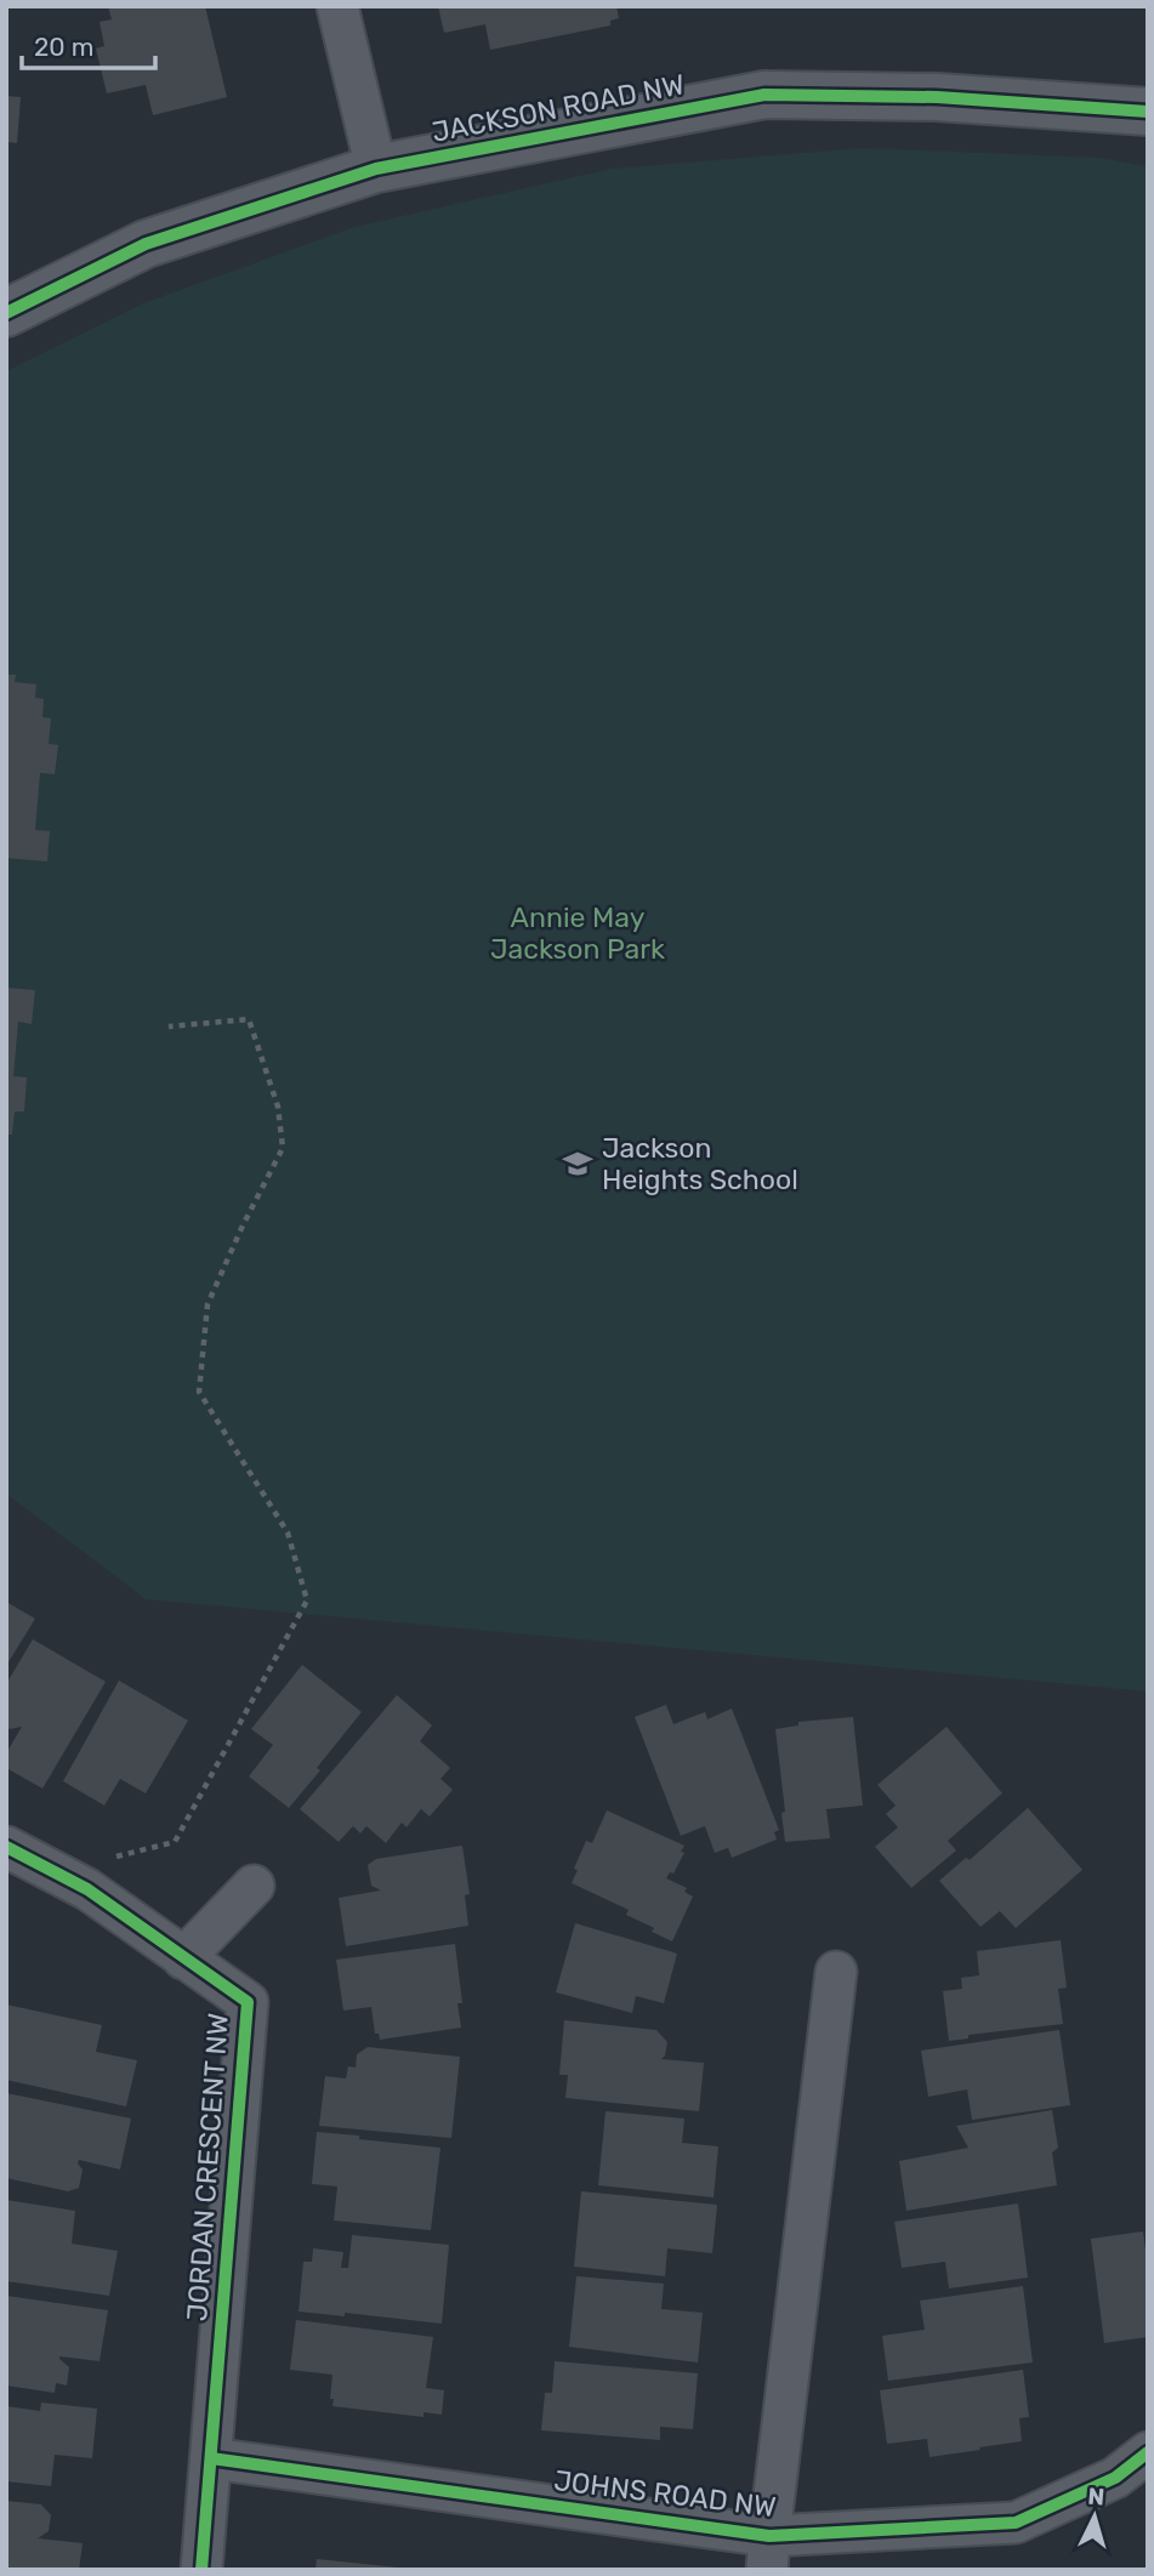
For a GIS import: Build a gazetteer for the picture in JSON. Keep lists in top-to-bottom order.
{
  "streets": {
    "street": ["JACKSON ROAD NW", "JORDAN CRESCENT NW", "JOHNS ROAD NW"]
  },
  "crossings": [
    ["JORDAN CRESCENT NW", "JOHNS ROAD NW"]
  ],
  "parks": ["Annie May Jackson Park"],
  "places": {
    "school or university": ["Jackson Heights School"]
  },
  "scale_bar": "20 m",
  "north": "top"
}
